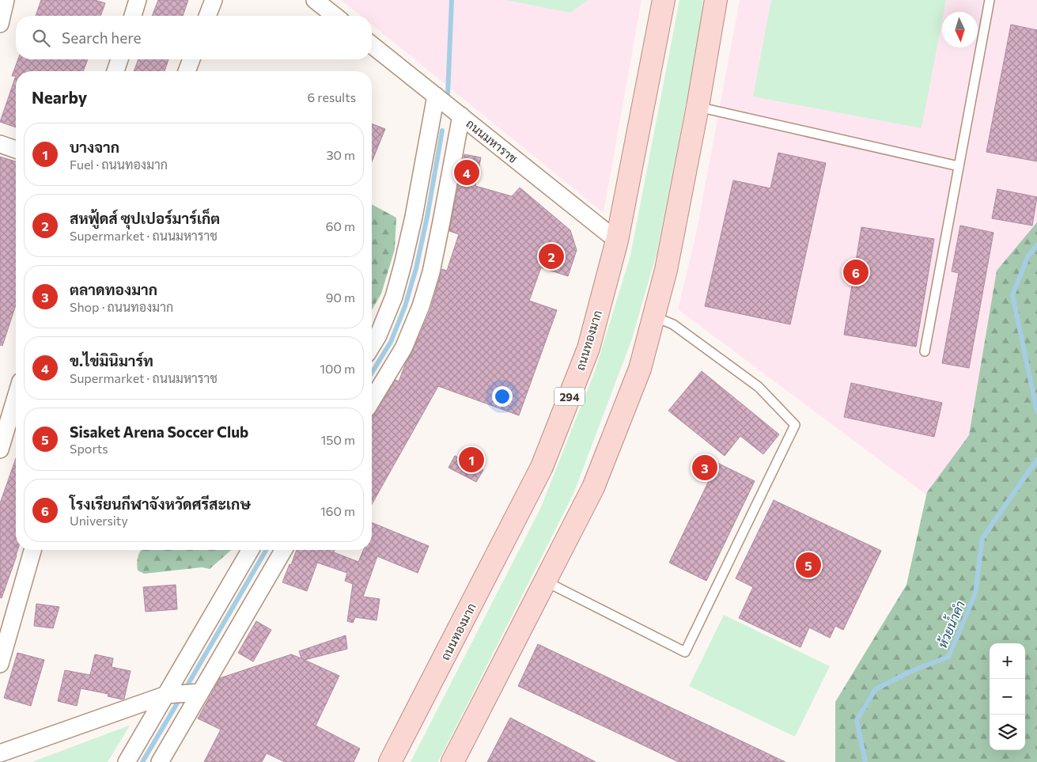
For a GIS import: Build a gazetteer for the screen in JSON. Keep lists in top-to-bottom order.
{
  "streets": {
    "main road": ["ถนนทองมาก", "294"],
    "street": ["ถนนมหาราช"]
  },
  "crossings": [
    ["ถนนมหาราช", "ถนนทองมาก"]
  ],
  "water": ["ห้วยน้ำคำ"],
  "north": "bottom",
  "page": {
    "search": "Search here",
    "heading": ["Nearby", "6 results"],
    "list": [
      {
        "mark": "1",
        "name": "บางจาก",
        "note": "Fuel · ถนนทองมาก",
        "value": "30 m"
      },
      {
        "mark": "2",
        "name": "สหฟู้ดส์ ซุปเปอร์มาร์เก็ต",
        "note": "Supermarket · ถนนมหาราช",
        "value": "60 m"
      },
      {
        "mark": "3",
        "name": "ตลาดทองมาก",
        "note": "Shop · ถนนทองมาก",
        "value": "90 m"
      },
      {
        "mark": "4",
        "name": "ข.ไข่มินิมาร์ท",
        "note": "Supermarket · ถนนมหาราช",
        "value": "100 m"
      },
      {
        "mark": "5",
        "name": "Sisaket Arena Soccer Club",
        "note": "Sports",
        "value": "150 m"
      },
      {
        "mark": "6",
        "name": "โรงเรียนกีฬาจังหวัดศรีสะเกษ",
        "note": "University",
        "value": "160 m"
      }
    ],
    "pins": [
      "4",
      "2",
      "6",
      "1",
      "3",
      "5"
    ],
    "map_buttons": ["+", "−"]
  }
}
